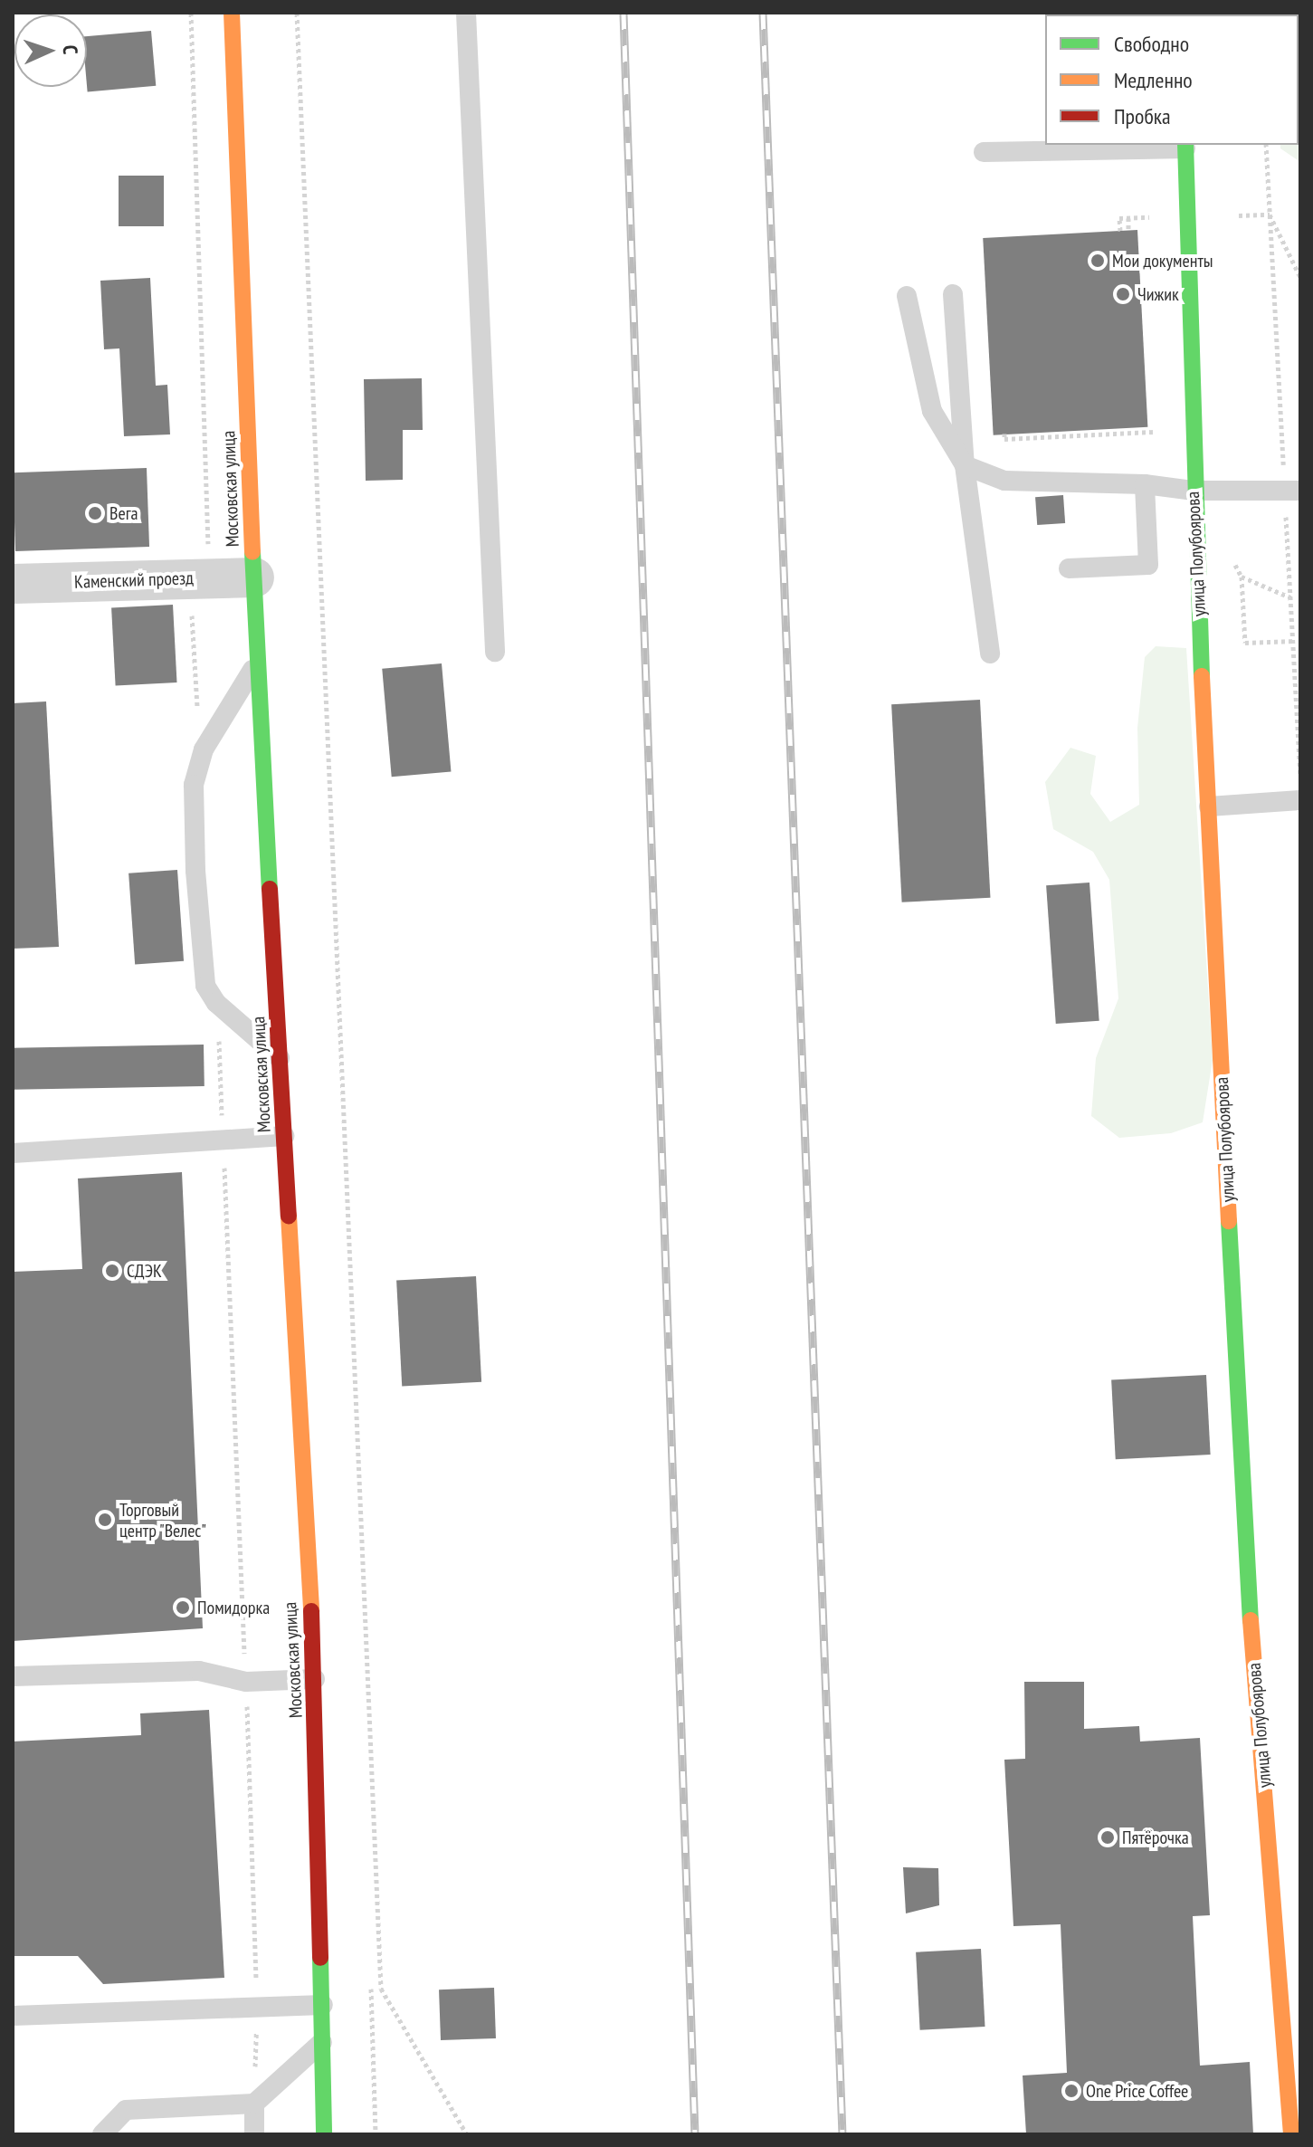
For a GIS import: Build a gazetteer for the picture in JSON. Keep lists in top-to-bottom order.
{
  "streets": {
    "main road": ["Московская улица", "улица Полубоярова"],
    "street": ["Каменский проезд"]
  },
  "crossings": [
    ["Московская улица", "Каменский проезд"]
  ],
  "places": [
    "Мои документы",
    "Чижик",
    "Вега",
    "СДЭК",
    "Торговый центр \"Велес\"",
    "Помидорка",
    "Пятёрочка",
    "One Price Coffee"
  ],
  "legend": ["Свободно", "Медленно", "Пробка"],
  "north": "right"
}
